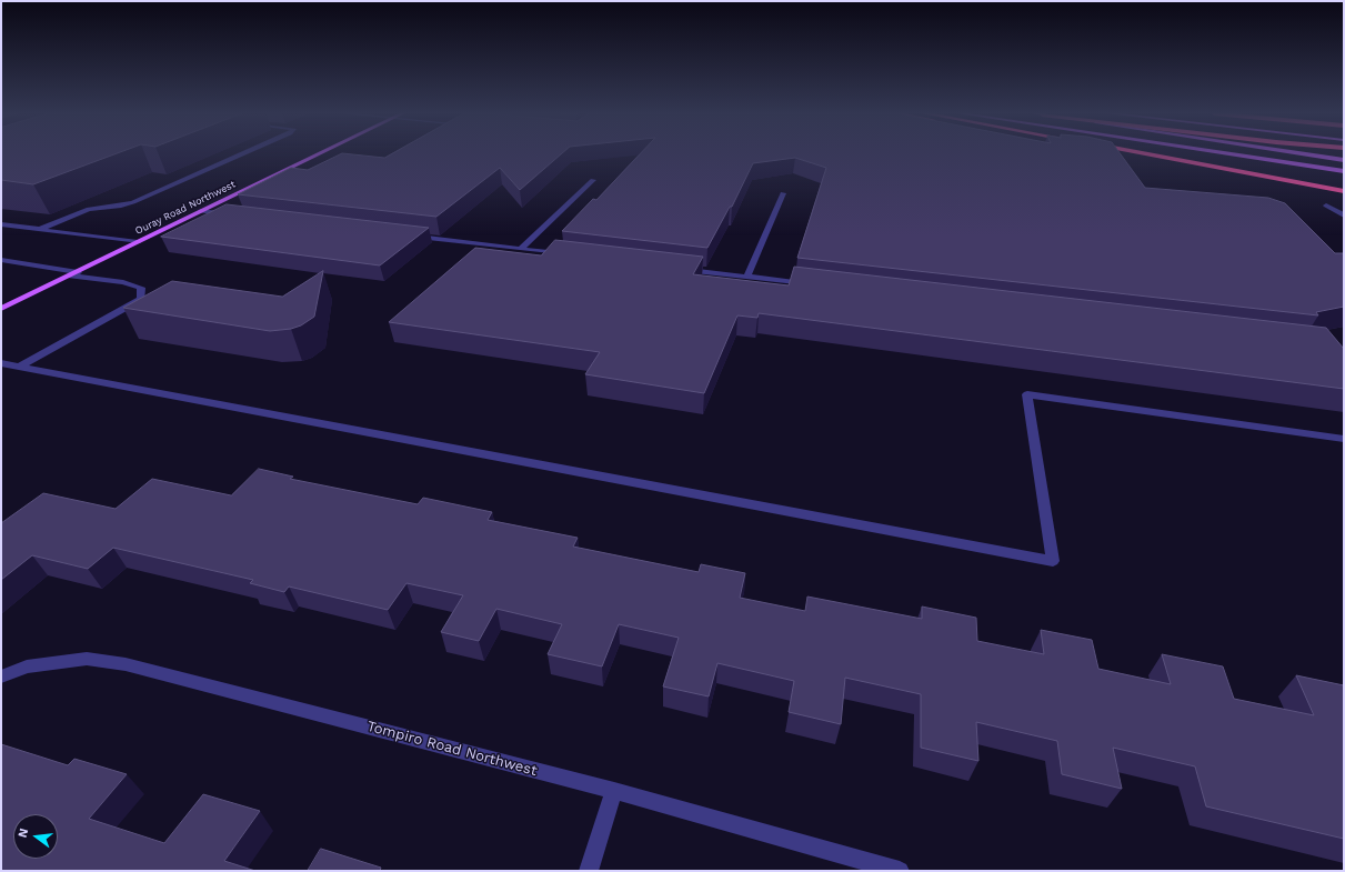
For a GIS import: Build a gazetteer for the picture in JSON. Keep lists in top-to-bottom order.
{
  "streets": {
    "main road": ["Ouray Road Northwest"],
    "street": ["Tompiro Road Northwest"]
  },
  "north": "left"
}
